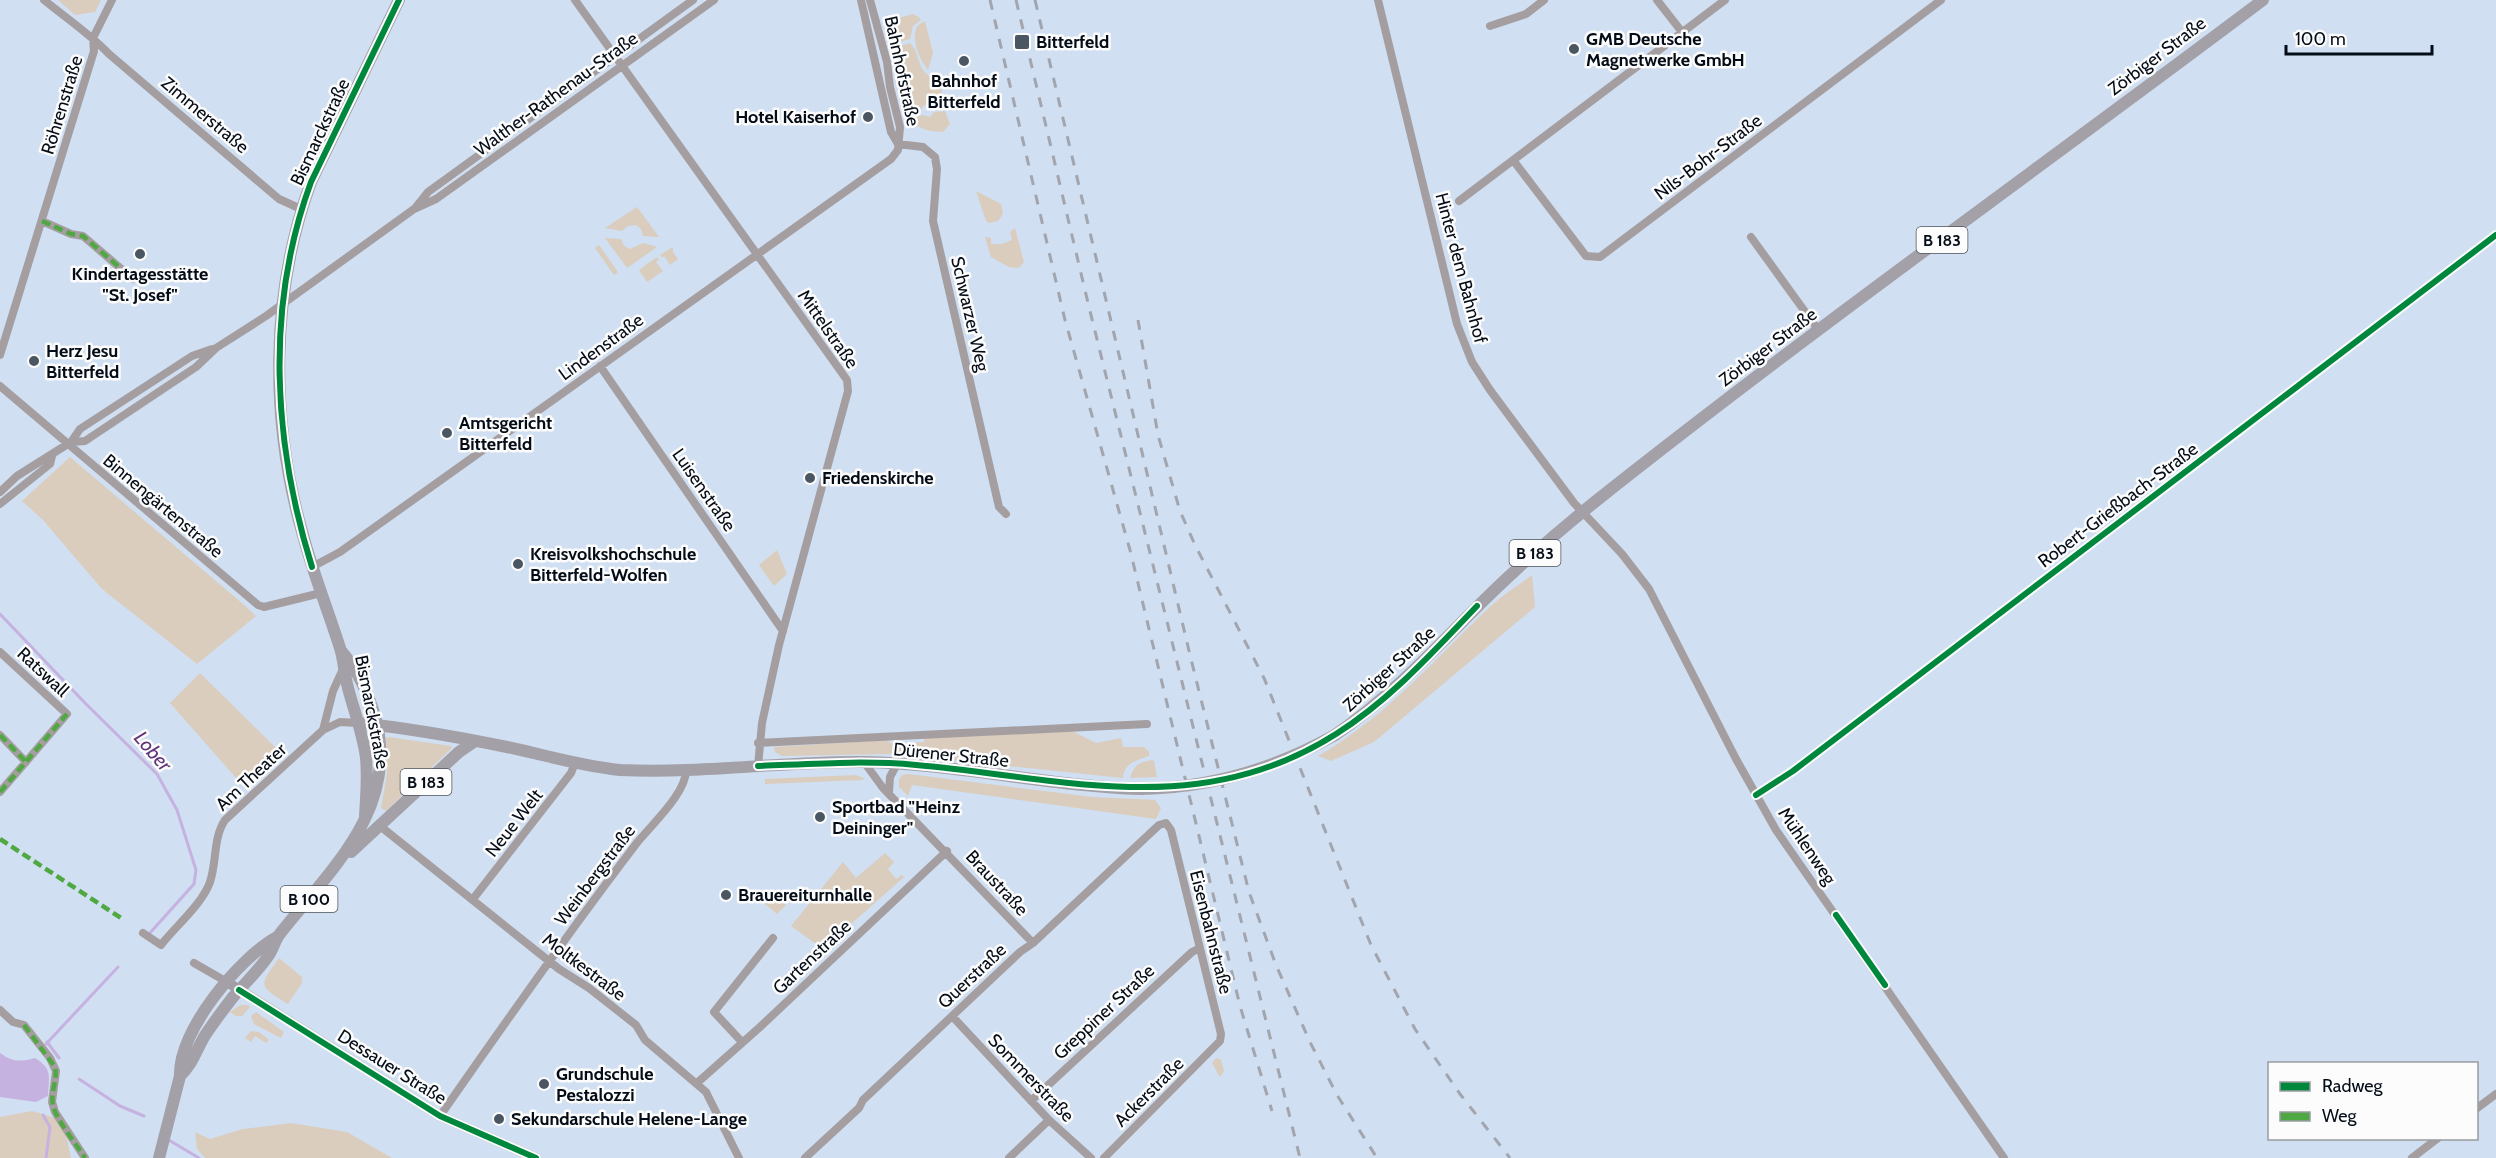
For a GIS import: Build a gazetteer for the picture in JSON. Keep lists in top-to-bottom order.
{
  "streets": {
    "main road": [
      "Zörbiger Straße",
      "Bismarckstraße",
      "B 183",
      "Dürener Straße",
      "B 100"
    ],
    "street": [
      "Bahnhofstraße",
      "Walther-Rathenau-Straße",
      "Röhrenstraße",
      "Zimmerstraße",
      "Nils-Bohr-Straße",
      "Hinter dem Bahnhof",
      "Schwarzer Weg",
      "Mittelstraße",
      "Lindenstraße",
      "Luisenstraße",
      "Robert-Grießbach-Straße",
      "Binnengärtenstraße",
      "Ratswall",
      "Am Theater",
      "Neue Welt",
      "Mühlenweg",
      "Weinbergstraße",
      "Braustraße",
      "Eisenbahnstraße",
      "Gartenstraße",
      "Moltkestraße",
      "Querstraße",
      "Greppiner Straße",
      "Dessauer Straße",
      "Sommerstraße",
      "Ackerstraße"
    ]
  },
  "crossings": [
    ["Zörbiger Straße", "Hinter dem Bahnhof"],
    ["Zörbiger Straße", "Dürener Straße"],
    ["Zörbiger Straße", "Mühlenweg"],
    ["Bahnhofstraße", "Schwarzer Weg"],
    ["Bahnhofstraße", "Lindenstraße"],
    ["Walther-Rathenau-Straße", "Bismarckstraße"],
    ["Walther-Rathenau-Straße", "Mittelstraße"],
    ["Walther-Rathenau-Straße", "Binnengärtenstraße"],
    ["Röhrenstraße", "Zimmerstraße"],
    ["Zimmerstraße", "Bismarckstraße"],
    ["Bismarckstraße", "B 183"],
    ["Bismarckstraße", "Lindenstraße"],
    ["Bismarckstraße", "Binnengärtenstraße"],
    ["Bismarckstraße", "Dürener Straße"],
    ["Bismarckstraße", "Am Theater"],
    ["Bismarckstraße", "B 100"],
    ["Bismarckstraße", "Dessauer Straße"],
    ["B 183", "Dürener Straße"],
    ["B 183", "Moltkestraße"],
    ["Hinter dem Bahnhof", "Mühlenweg"],
    ["Schwarzer Weg", "Lindenstraße"],
    ["Mittelstraße", "Lindenstraße"],
    ["Mittelstraße", "Luisenstraße"],
    ["Mittelstraße", "Dürener Straße"],
    ["Lindenstraße", "Luisenstraße"],
    ["Robert-Grießbach-Straße", "Mühlenweg"],
    ["Dürener Straße", "Am Theater"],
    ["Dürener Straße", "Neue Welt"],
    ["Dürener Straße", "Weinbergstraße"],
    ["Dürener Straße", "Braustraße"],
    ["Neue Welt", "Moltkestraße"],
    ["Weinbergstraße", "Moltkestraße"],
    ["Weinbergstraße", "Dessauer Straße"],
    ["Braustraße", "Gartenstraße"],
    ["Braustraße", "Querstraße"],
    ["B 100", "Dessauer Straße"],
    ["Eisenbahnstraße", "Querstraße"],
    ["Eisenbahnstraße", "Greppiner Straße"],
    ["Eisenbahnstraße", "Ackerstraße"],
    ["Gartenstraße", "Moltkestraße"],
    ["Querstraße", "Sommerstraße"],
    ["Greppiner Straße", "Sommerstraße"]
  ],
  "water": ["Lober"],
  "places": {
    "transit": ["Bitterfeld"],
    "other": [
      "GMB Deutsche Magnetwerke GmbH",
      "Bahnhof Bitterfeld",
      "Hotel Kaiserhof",
      "Kindertagesstätte \"St. Josef\"",
      "Herz Jesu Bitterfeld",
      "Amtsgericht Bitterfeld",
      "Friedenskirche",
      "Kreisvolkshochschule Bitterfeld-Wolfen",
      "Sportbad \"Heinz Deininger\"",
      "Brauereiturnhalle",
      "Grundschule Pestalozzi",
      "Sekundarschule Helene-Lange"
    ]
  },
  "legend": ["Radweg", "Weg"],
  "scale_bar": "100 m"
}
